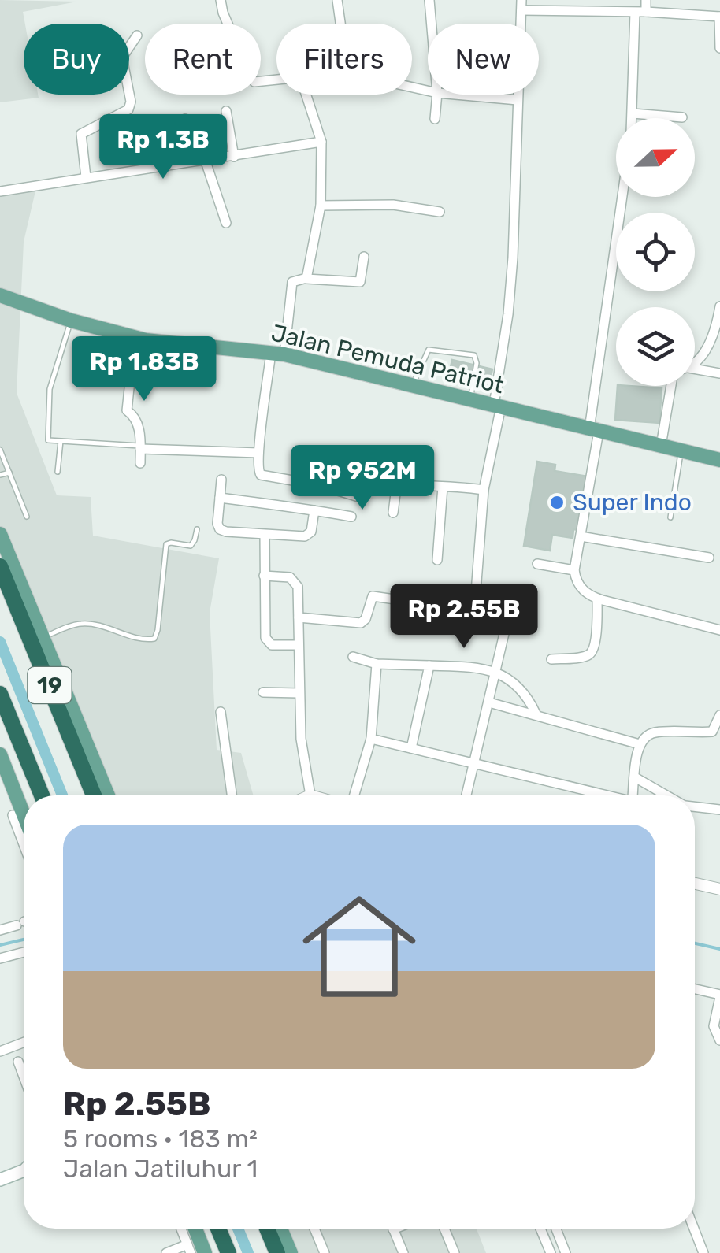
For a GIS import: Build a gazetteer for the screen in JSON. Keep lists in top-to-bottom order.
{
  "streets": {
    "highway": ["19"],
    "main road": ["Jalan Pemuda Patriot"]
  },
  "places": ["Super Indo"],
  "north": "right",
  "page": {
    "chip": [
      "Buy",
      "Rent",
      "Filters",
      "New"
    ],
    "price": [
      "Rp 1.3B",
      "Rp 1.83B",
      "Rp 952M",
      "Rp 2.55B"
    ],
    "list": [
      {
        "name": "Rp 2.55B",
        "note": "5 rooms · 183 m² · Jalan Jatiluhur 1"
      }
    ]
  }
}
